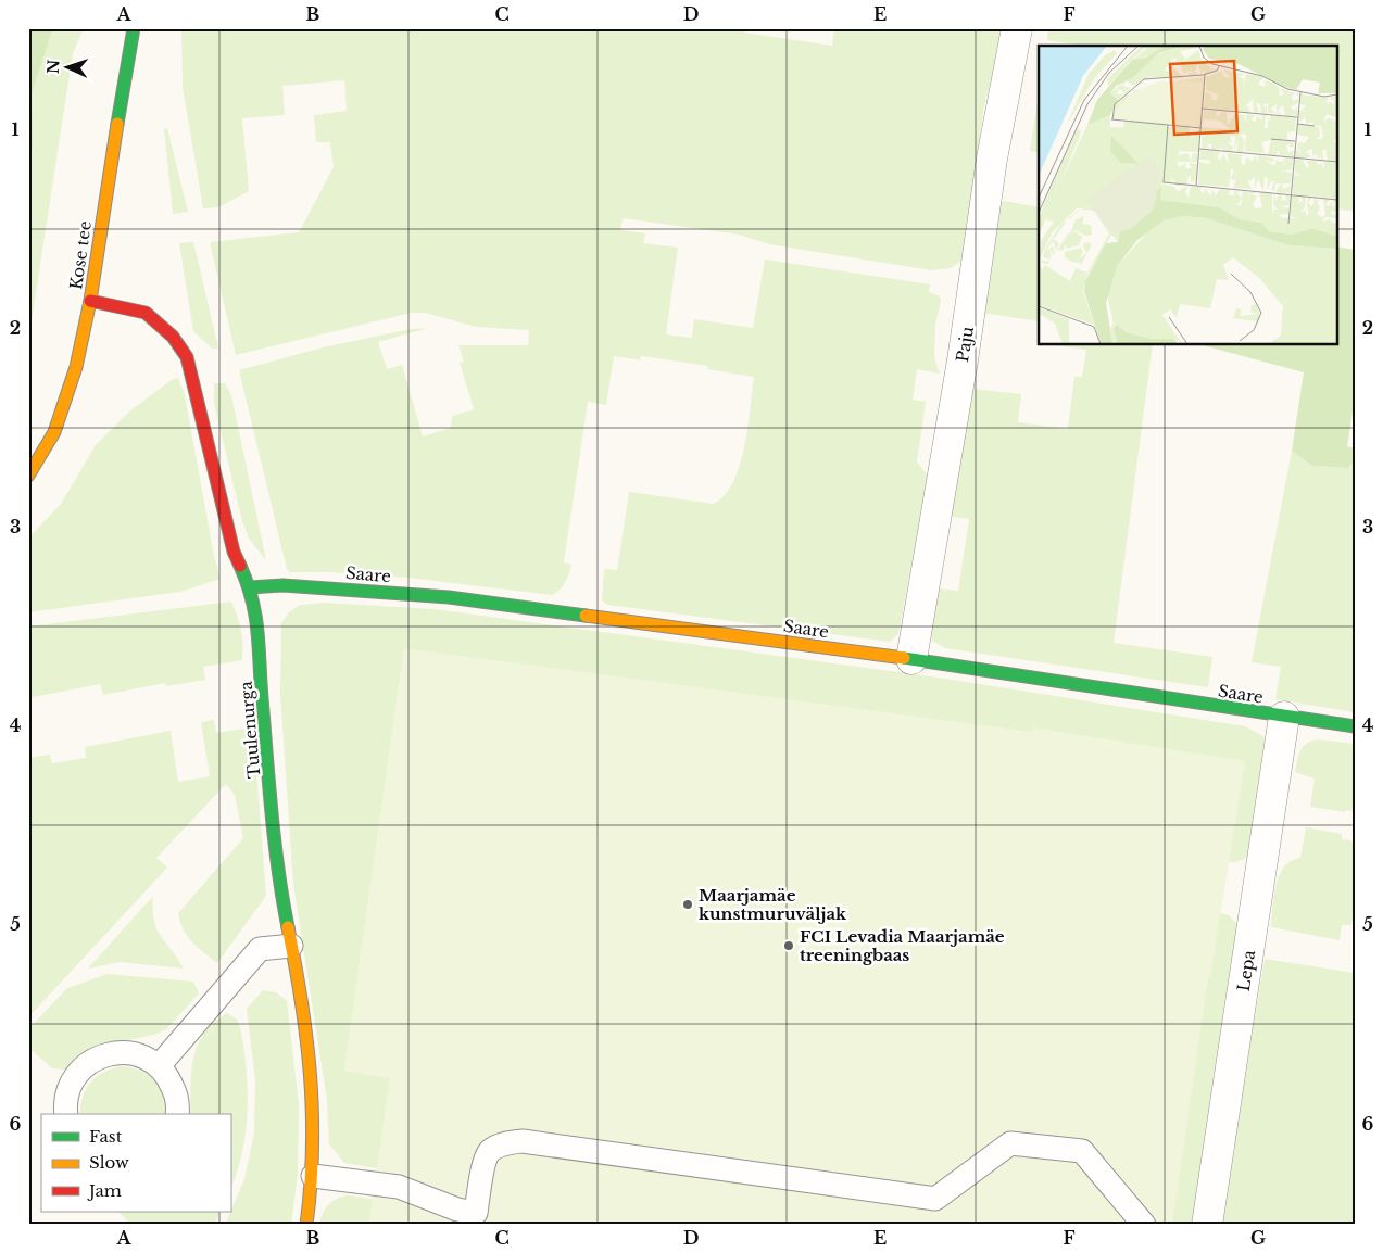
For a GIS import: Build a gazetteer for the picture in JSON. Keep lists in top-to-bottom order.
{
  "streets": {
    "street": [
      "Kose tee",
      "Paju",
      "Saare",
      "Tuulenurga",
      "Lepa"
    ]
  },
  "crossings": [
    ["Kose tee", "Tuulenurga"],
    ["Paju", "Saare"],
    ["Saare", "Tuulenurga"],
    ["Saare", "Lepa"]
  ],
  "places": ["Maarjamäe kunstmuruväljak", "FCI Levadia Maarjamäe treeningbaas"],
  "legend": ["Fast", "Slow", "Jam"],
  "north": "left",
  "grid": {
    "columns": [
      "A",
      "B",
      "C",
      "D",
      "E",
      "F",
      "G"
    ],
    "rows": [
      "1",
      "2",
      "3",
      "4",
      "5",
      "6"
    ]
  }
}
